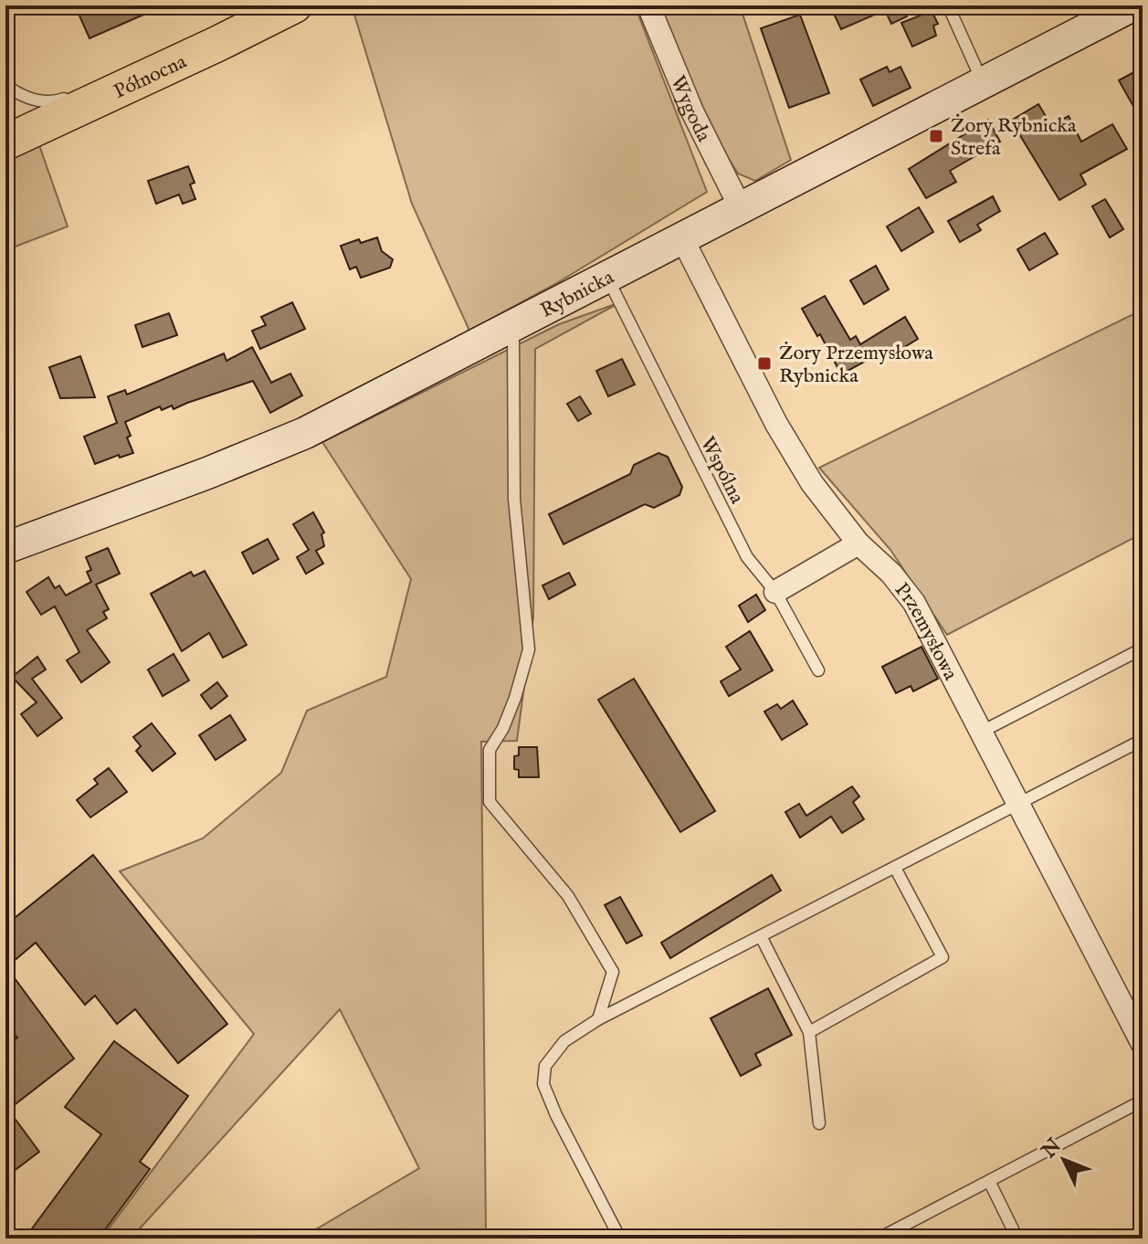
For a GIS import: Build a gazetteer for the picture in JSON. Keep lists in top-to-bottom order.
{
  "streets": {
    "main road": ["Północna"],
    "street": ["Wygoda", "Rybnicka", "Przemysłowa"],
    "lane": ["Wspólna"]
  },
  "crossings": [
    ["Wygoda", "Rybnicka"],
    ["Rybnicka", "Wspólna"],
    ["Rybnicka", "Przemysłowa"]
  ],
  "places": {
    "transit": ["Żory Rybnicka Strefa", "Żory Przemysłowa Rybnicka"]
  },
  "north": "top left"
}
